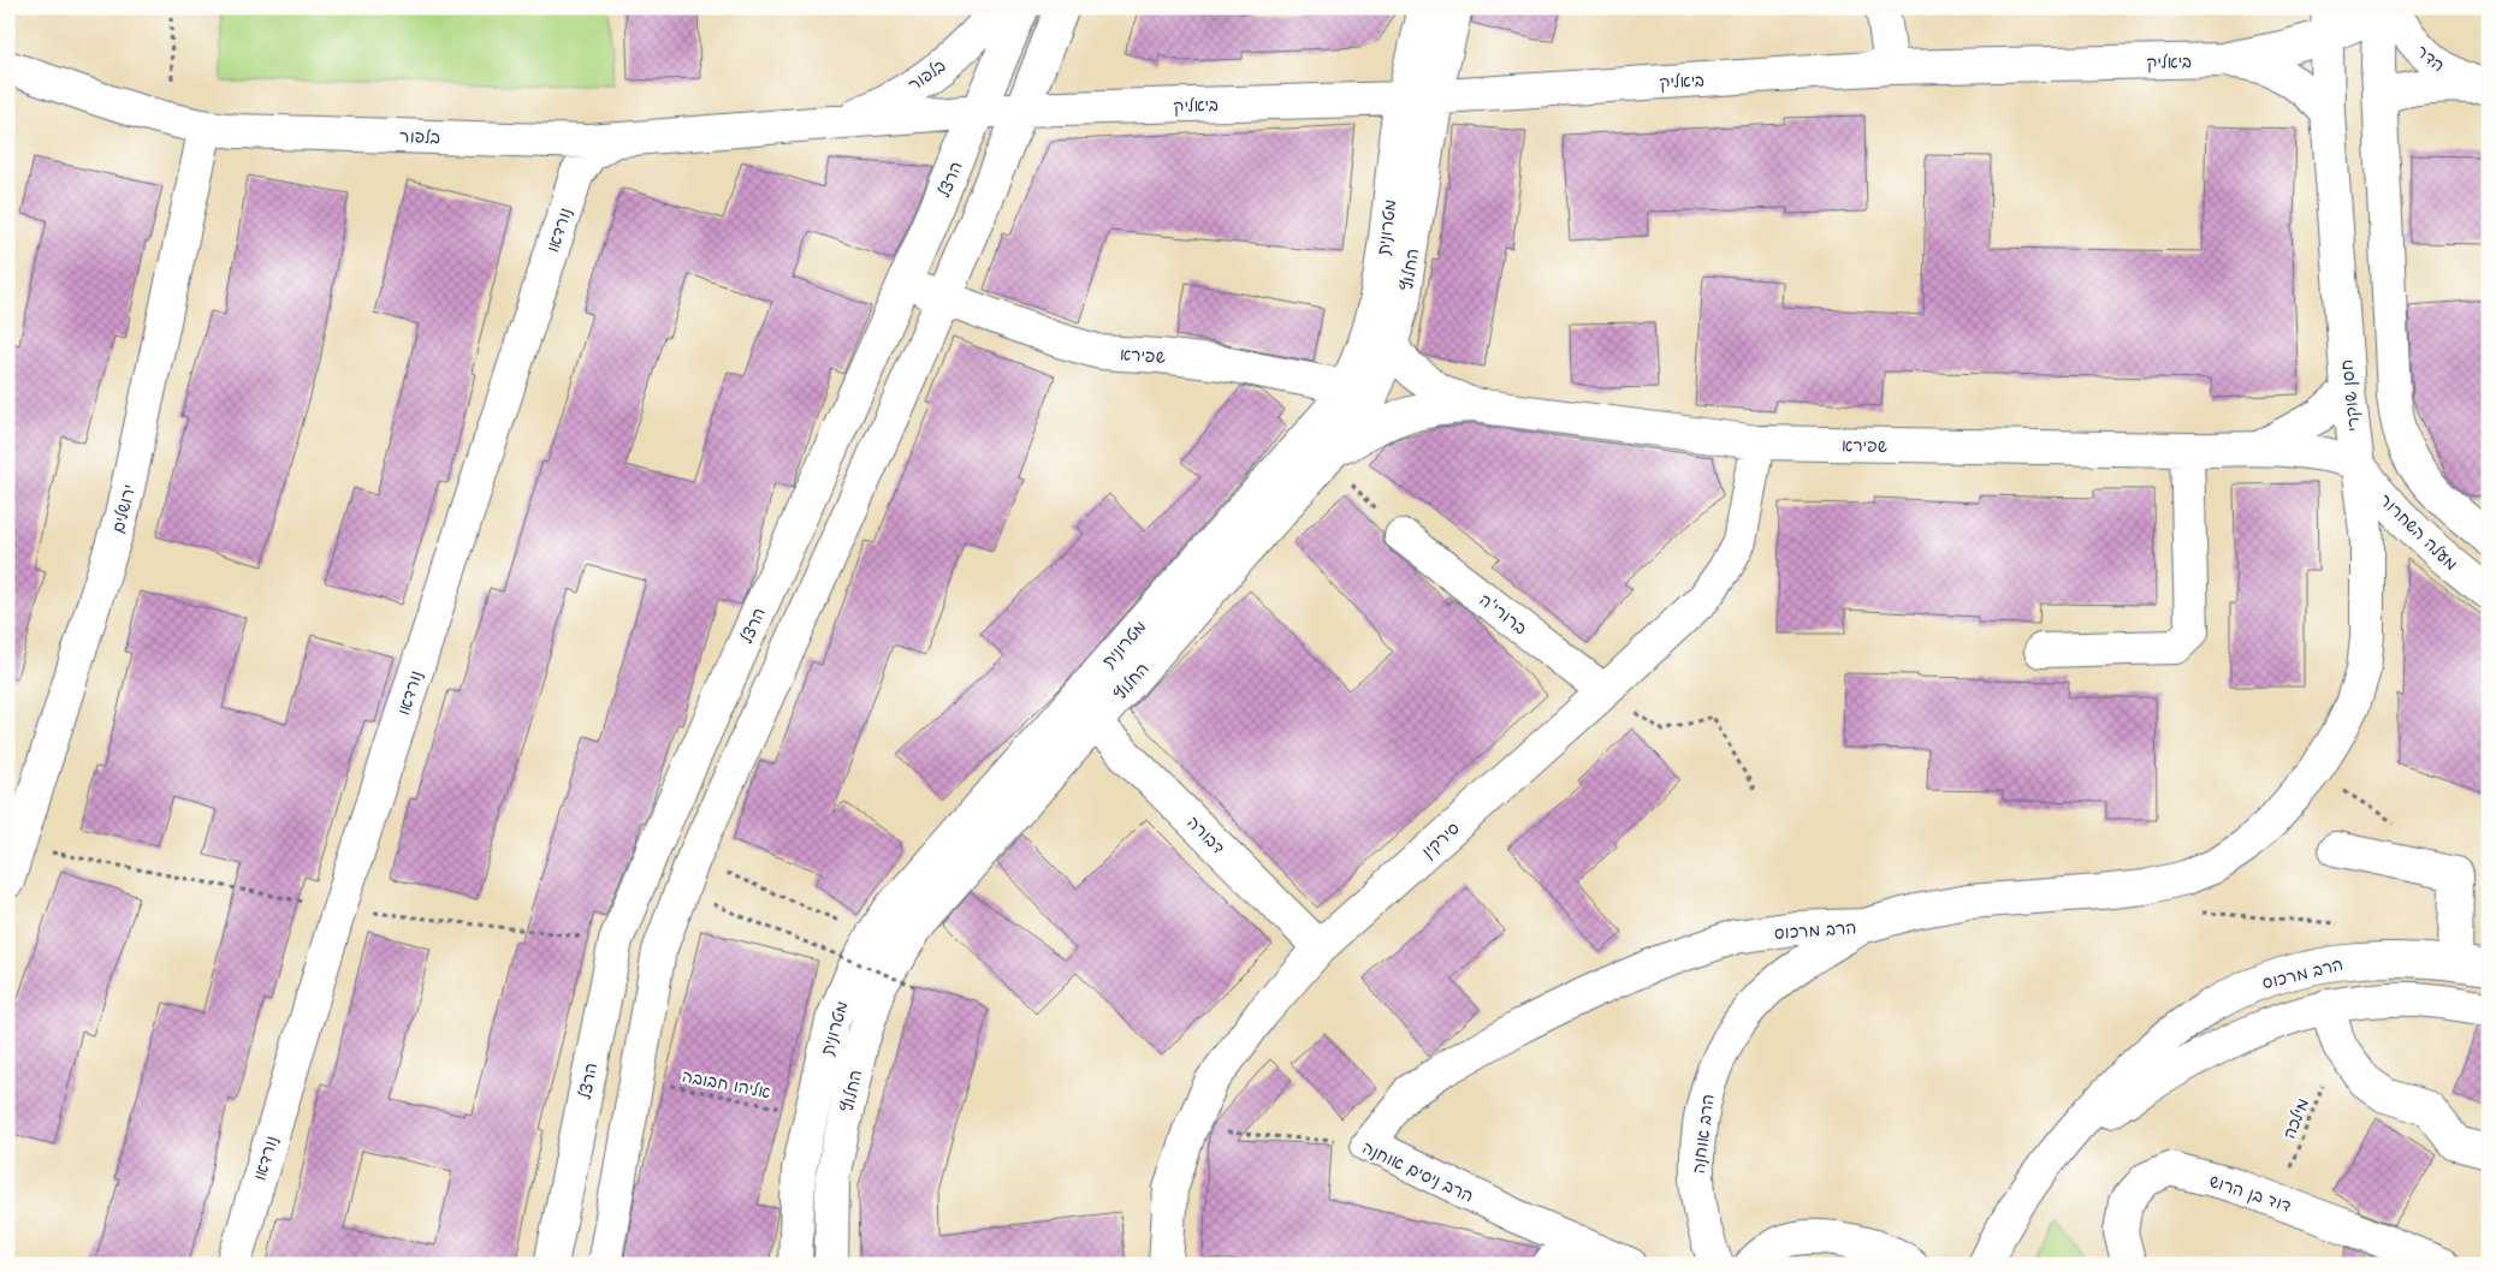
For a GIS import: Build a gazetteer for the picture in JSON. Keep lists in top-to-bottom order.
{
  "streets": {
    "street": [
      "הדר",
      "ביאליק",
      "בלפור",
      "הרצל",
      "מטרונית",
      "נורדאו",
      "החלוץ",
      "שפירא",
      "חסן שוקרי",
      "ירושלים",
      "מעלה השחרור",
      "ברורי'ה",
      "דבורה",
      "סירקין",
      "הרב מרכוס",
      "הרב אוחנה",
      "הרב ניסים אוחנה",
      "דוד בן הרוש"
    ],
    "path": ["אליהו חבובה", "מילכה"]
  },
  "crossings": [
    ["הדר", "ביאליק"],
    ["ביאליק", "בלפור"],
    ["ביאליק", "הרצל"],
    ["ביאליק", "מטרונית"],
    ["ביאליק", "החלוץ"],
    ["ביאליק", "חסן שוקרי"],
    ["בלפור", "הרצל"],
    ["בלפור", "נורדאו"],
    ["בלפור", "ירושלים"],
    ["הרצל", "שפירא"],
    ["מטרונית", "החלוץ"],
    ["מטרונית", "שפירא"],
    ["מטרונית", "אליהו חבובה"],
    ["החלוץ", "שפירא"],
    ["החלוץ", "דבורה"],
    ["שפירא", "חסן שוקרי"],
    ["שפירא", "מעלה השחרור"],
    ["שפירא", "סירקין"],
    ["חסן שוקרי", "מעלה השחרור"],
    ["חסן שוקרי", "הרב מרכוס"],
    ["ברורי'ה", "סירקין"],
    ["דבורה", "סירקין"],
    ["סירקין", "הרב ניסים אוחנה"],
    ["הרב מרכוס", "הרב אוחנה"],
    ["הרב מרכוס", "הרב ניסים אוחנה"],
    ["מילכה", "דוד בן הרוש"]
  ]
}
